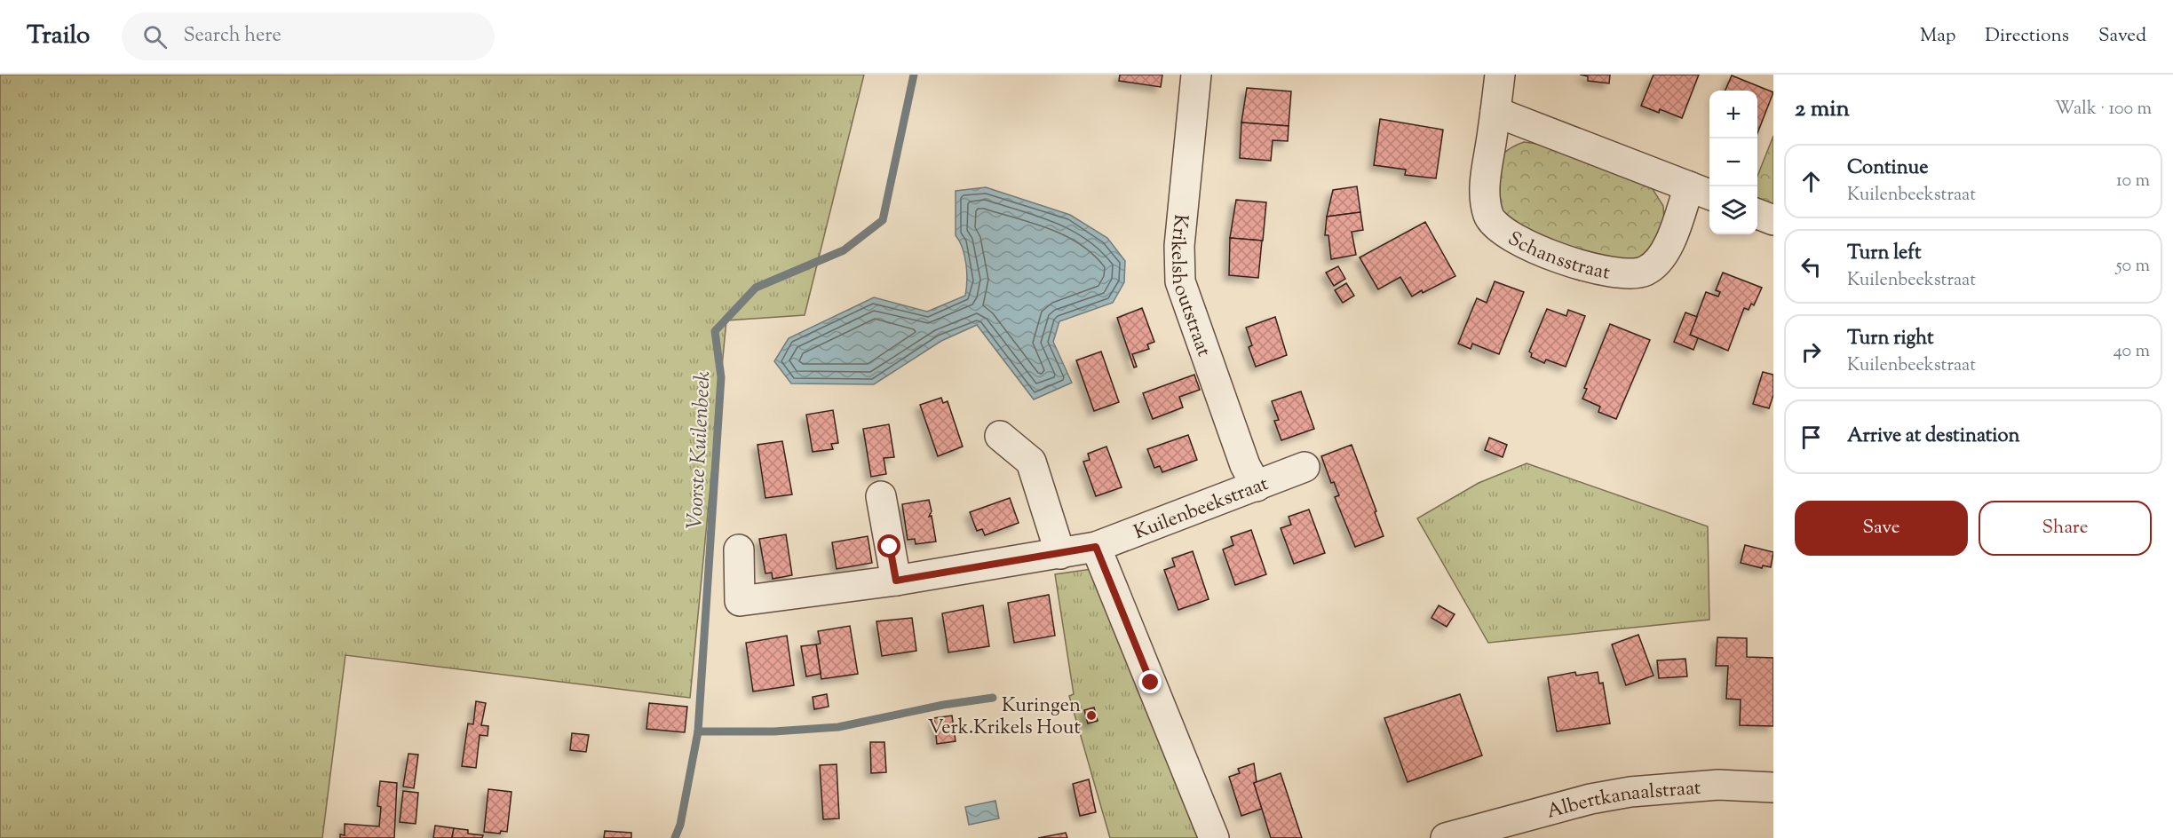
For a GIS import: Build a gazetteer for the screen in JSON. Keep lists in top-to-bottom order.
{
  "streets": {
    "street": [
      "Schansstraat",
      "Krikelshoutstraat",
      "Kuilenbeekstraat",
      "Albertkanaalstraat"
    ]
  },
  "crossings": [
    ["Krikelshoutstraat", "Kuilenbeekstraat"]
  ],
  "water": ["Voorste Kuilenbeek"],
  "places": ["Kuringen Verk.Krikels Hout"],
  "page": {
    "header": "Trailo",
    "search": "Search here",
    "nav": ["Map", "Directions", "Saved"],
    "heading": ["2 min", "Walk · 100 m"],
    "map_buttons": ["+", "−"],
    "list": [
      ["Continue", "Kuilenbeekstraat", "10 m"],
      ["Turn left", "Kuilenbeekstraat", "50 m"],
      ["Turn right", "Kuilenbeekstraat", "40 m"],
      "Arrive at destination"
    ],
    "buttons": ["Save", "Share"]
  }
}
